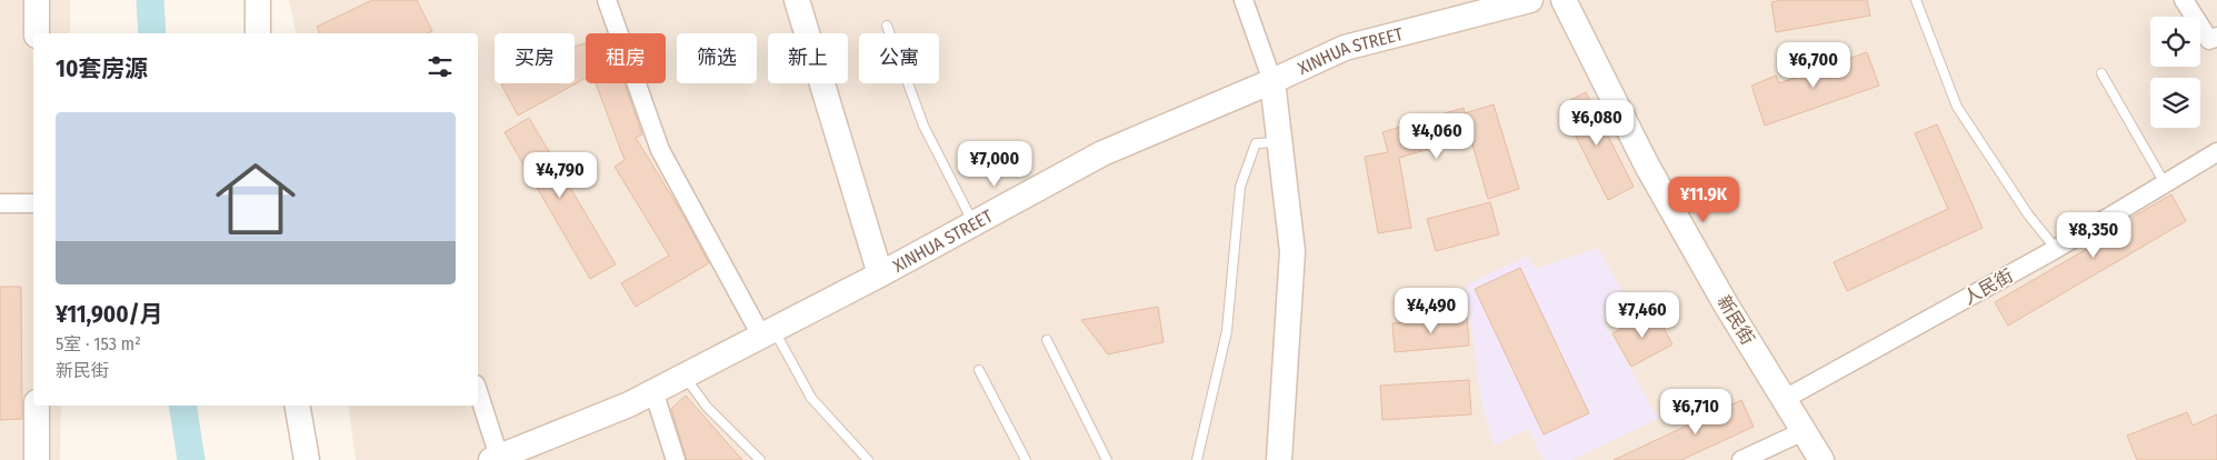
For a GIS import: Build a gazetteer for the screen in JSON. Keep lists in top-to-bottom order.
{
  "streets": {
    "street": ["XINHUA STREET", "人民街", "新民街"]
  },
  "crossings": [
    ["人民街", "新民街"]
  ],
  "page": {
    "chip": [
      "买房",
      "租房",
      "筛选",
      "新上",
      "公寓"
    ],
    "heading": "10套房源",
    "price": [
      "¥6,700",
      "¥6,080",
      "¥4,060",
      "¥7,000",
      "¥4,790",
      "¥11.9K",
      "¥8,350",
      "¥4,490",
      "¥7,460",
      "¥6,710"
    ],
    "list": [
      {
        "name": "¥11,900/月",
        "note": "5室 · 153 m² · 新民街"
      }
    ]
  }
}
